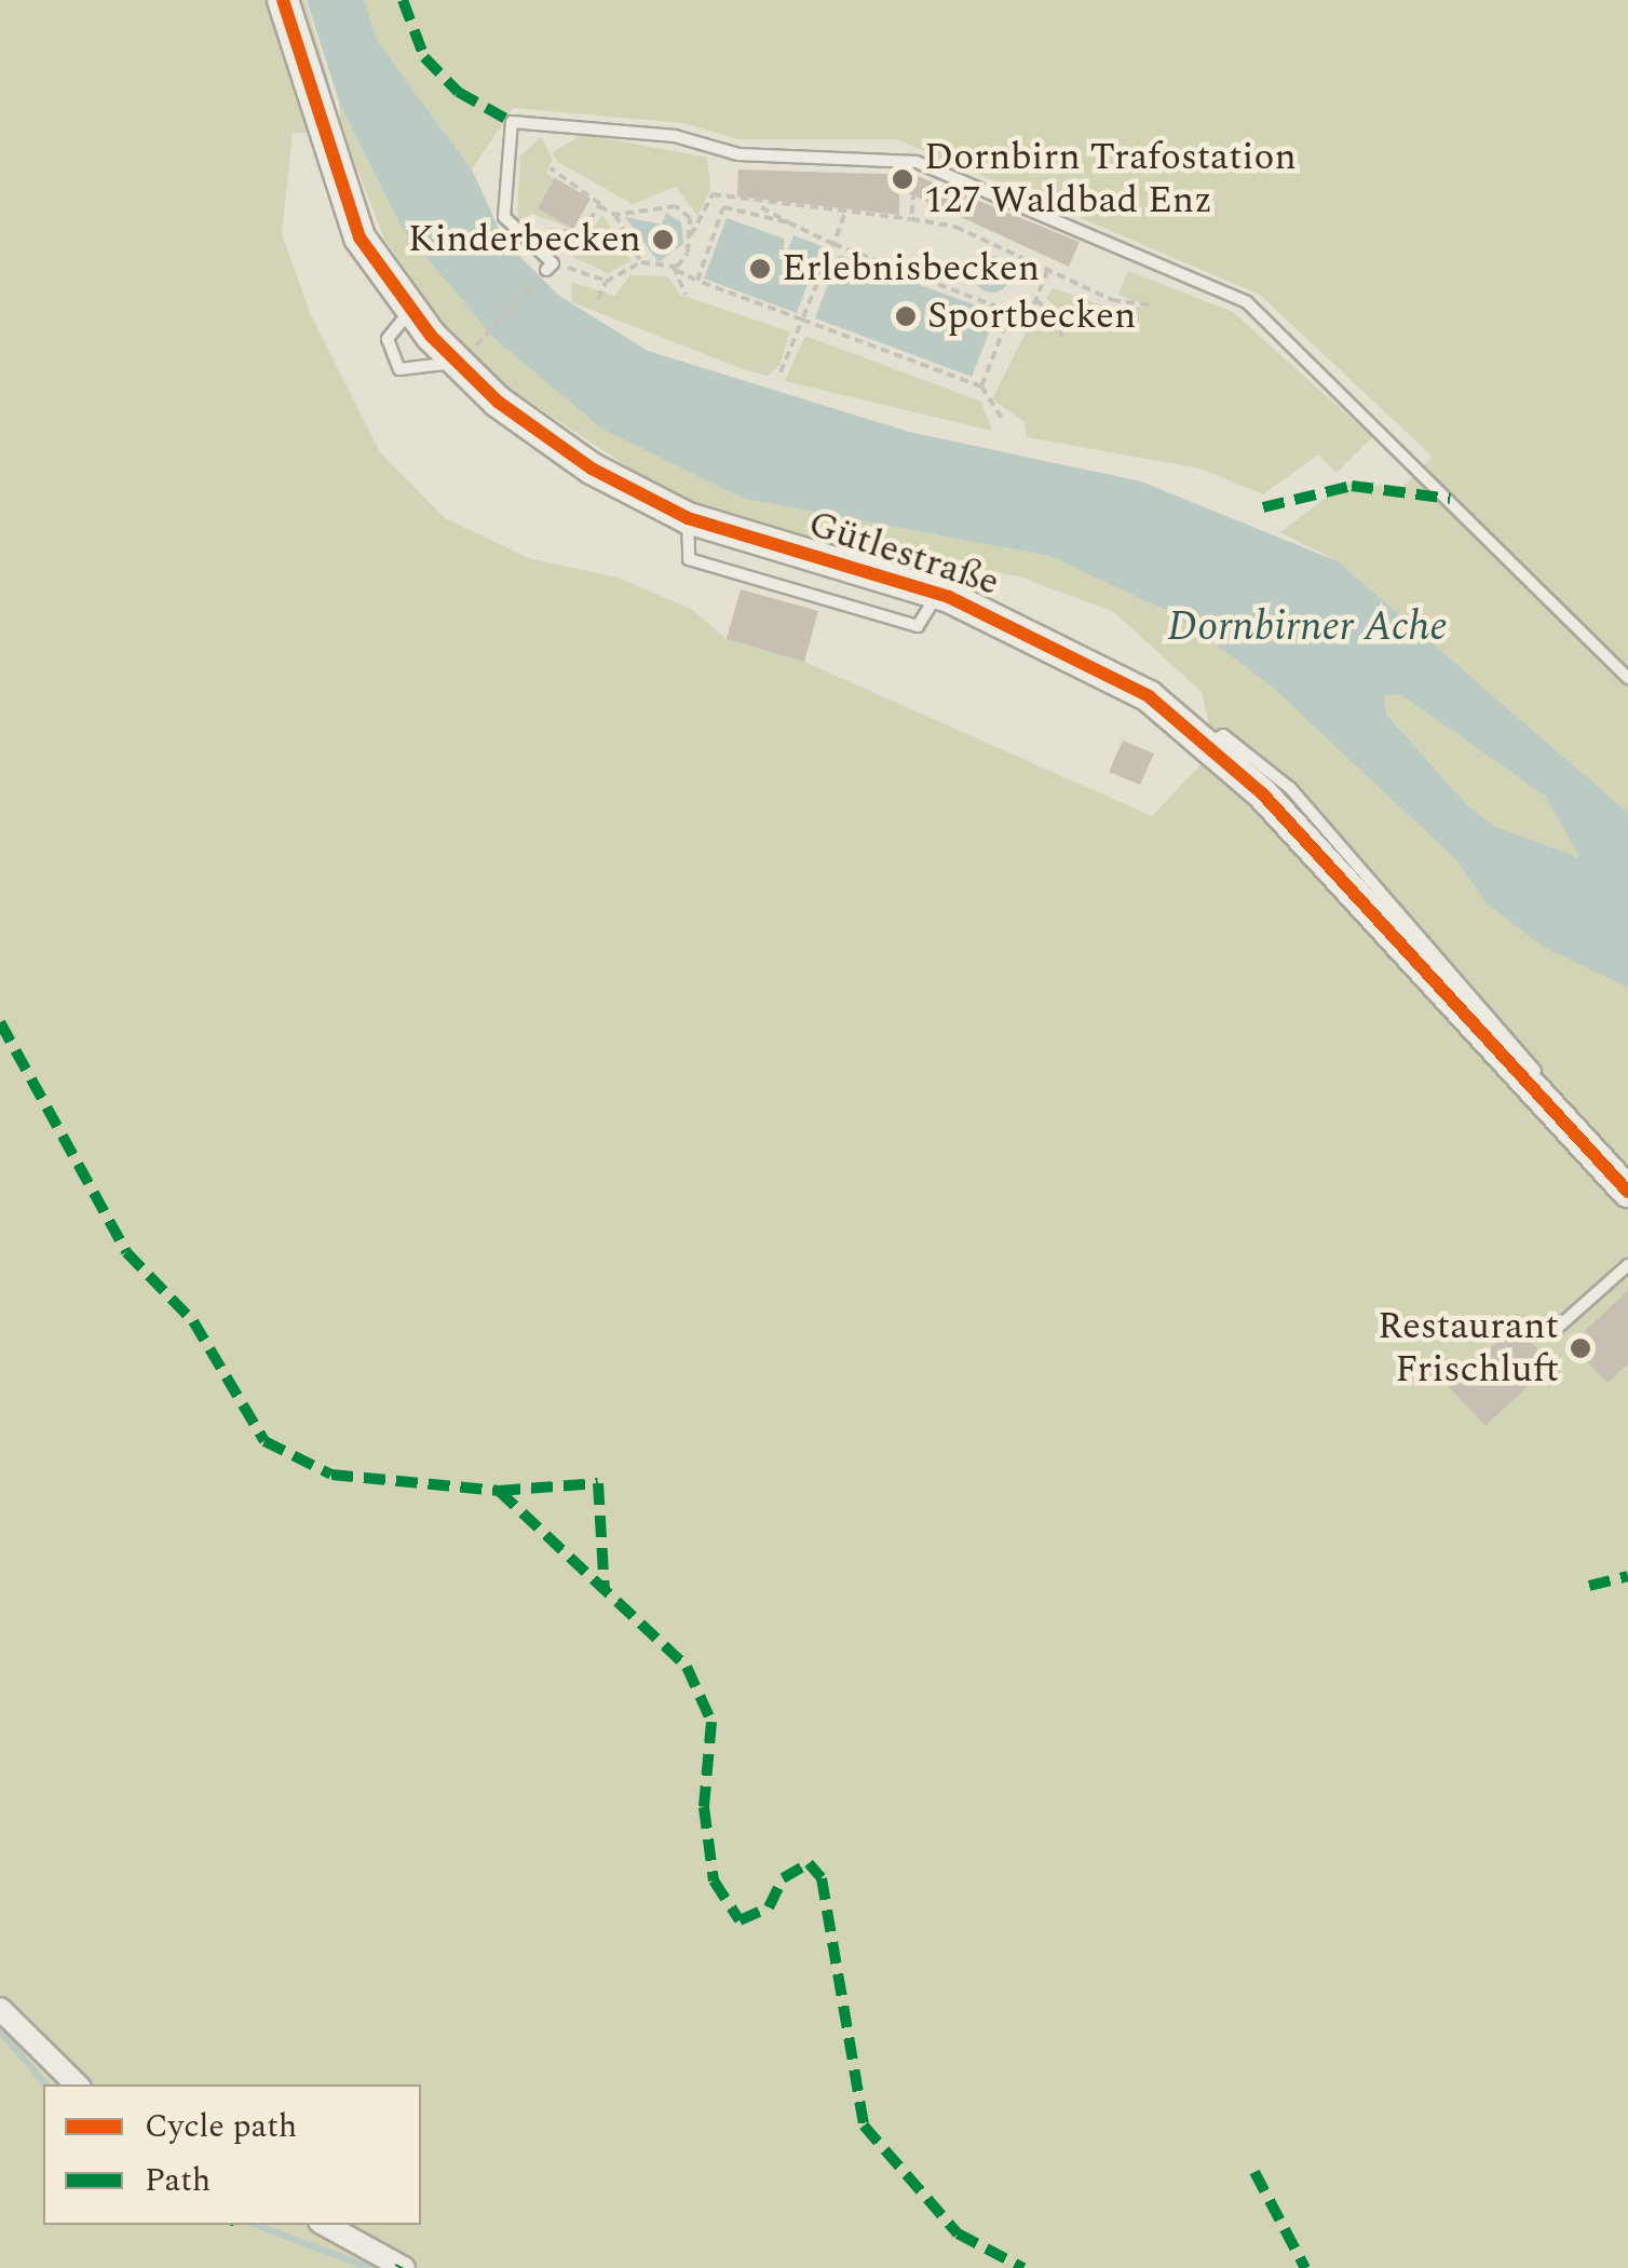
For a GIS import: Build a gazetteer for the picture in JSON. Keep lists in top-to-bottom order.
{
  "streets": {
    "street": ["Gütlestraße"]
  },
  "water": ["Dornbirner Ache"],
  "places": [
    "Dornbirn Trafostation 127 Waldbad Enz",
    "Kinderbecken",
    "Erlebnisbecken",
    "Sportbecken",
    "Restaurant Frischluft"
  ],
  "legend": ["Cycle path", "Path"]
}
